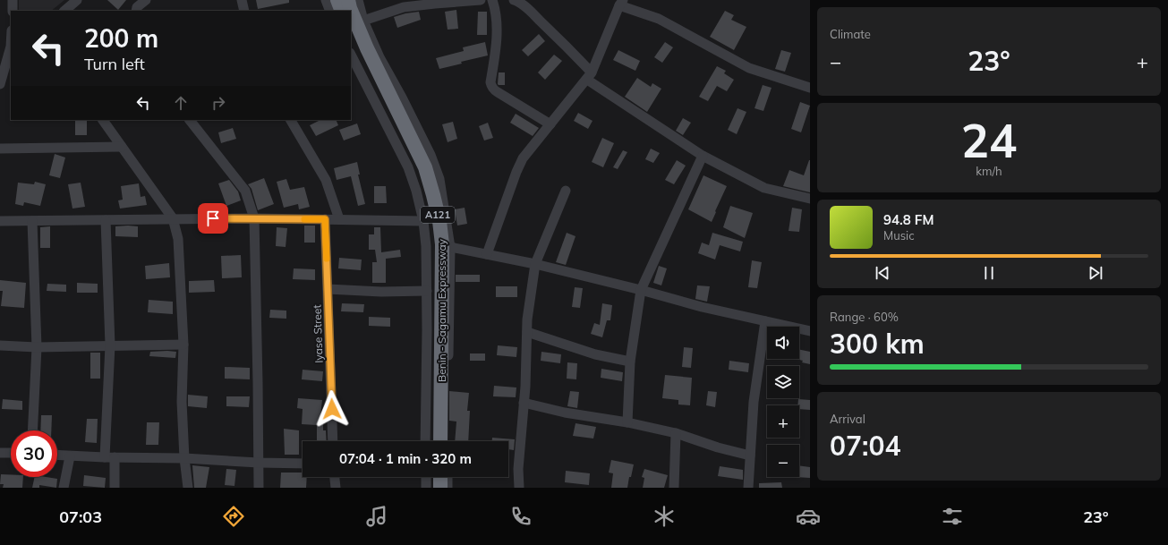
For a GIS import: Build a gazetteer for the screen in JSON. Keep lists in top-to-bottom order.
{
  "streets": {
    "highway": ["A121", "Benin - Sagamu Expressway"],
    "street": ["Iyase Street"]
  },
  "page": {
    "tile": [
      "Climate",
      ["24", "km/h"],
      ["Range · 60%", "300 km"],
      ["Arrival", "07:04"]
    ],
    "turn": ["200 m", "Turn left"],
    "heat": ["−", "23°", "+"],
    "song": ["94.8 FM", "Music"],
    "map_buttons": ["+", "−"],
    "limit": "30",
    "trip": "07:04 · 1 min · 320 m",
    "tabs": ["07:03", "23°"]
  }
}
